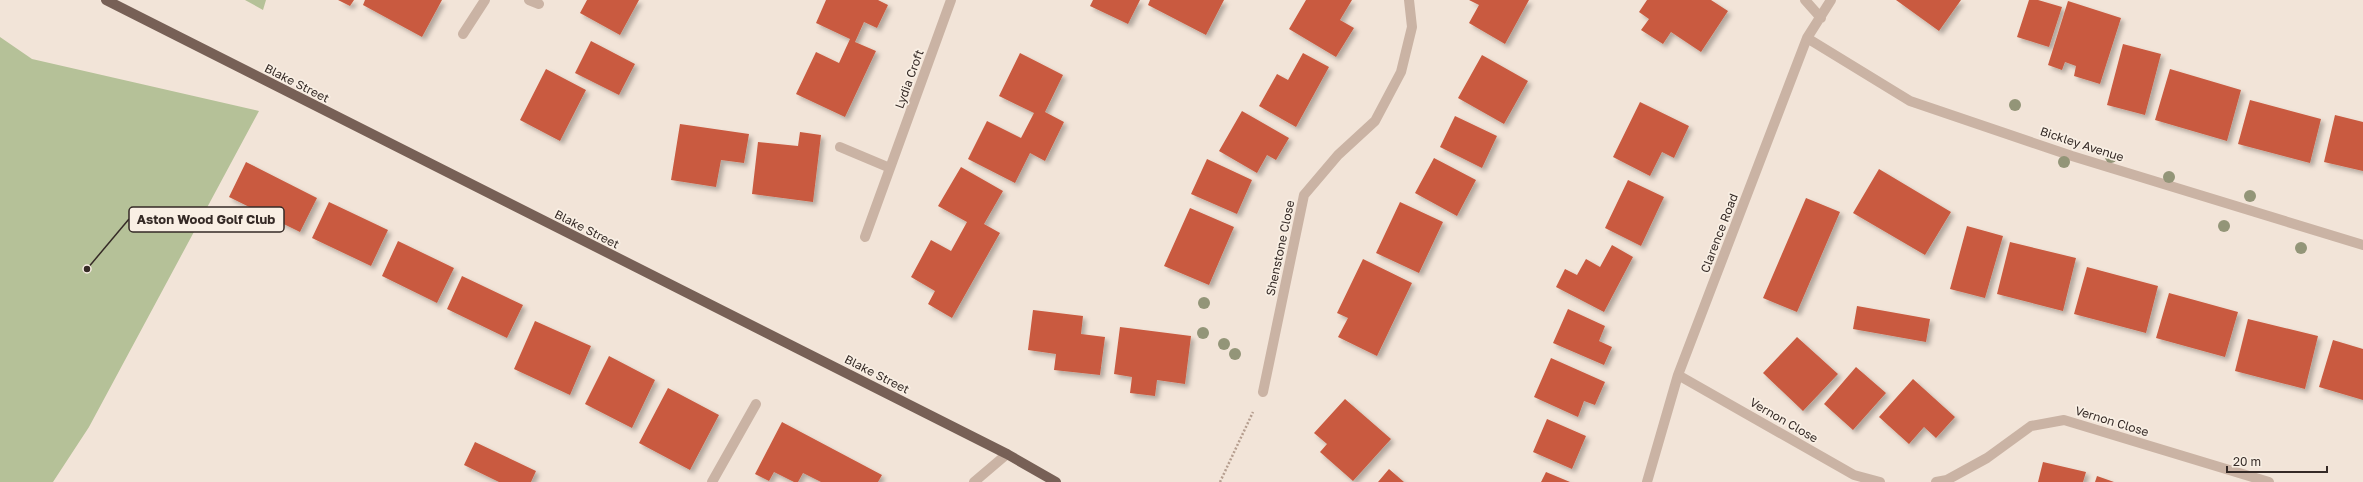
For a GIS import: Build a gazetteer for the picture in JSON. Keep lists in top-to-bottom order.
{
  "streets": {
    "main road": ["Blake Street"],
    "street": [
      "Lydia Croft",
      "Bickley Avenue",
      "Clarence Road",
      "Shenstone Close",
      "Vernon Close"
    ]
  },
  "crossings": [
    ["Bickley Avenue", "Clarence Road"],
    ["Clarence Road", "Vernon Close"]
  ],
  "places": ["Aston Wood Golf Club"],
  "scale_bar": "20 m"
}
